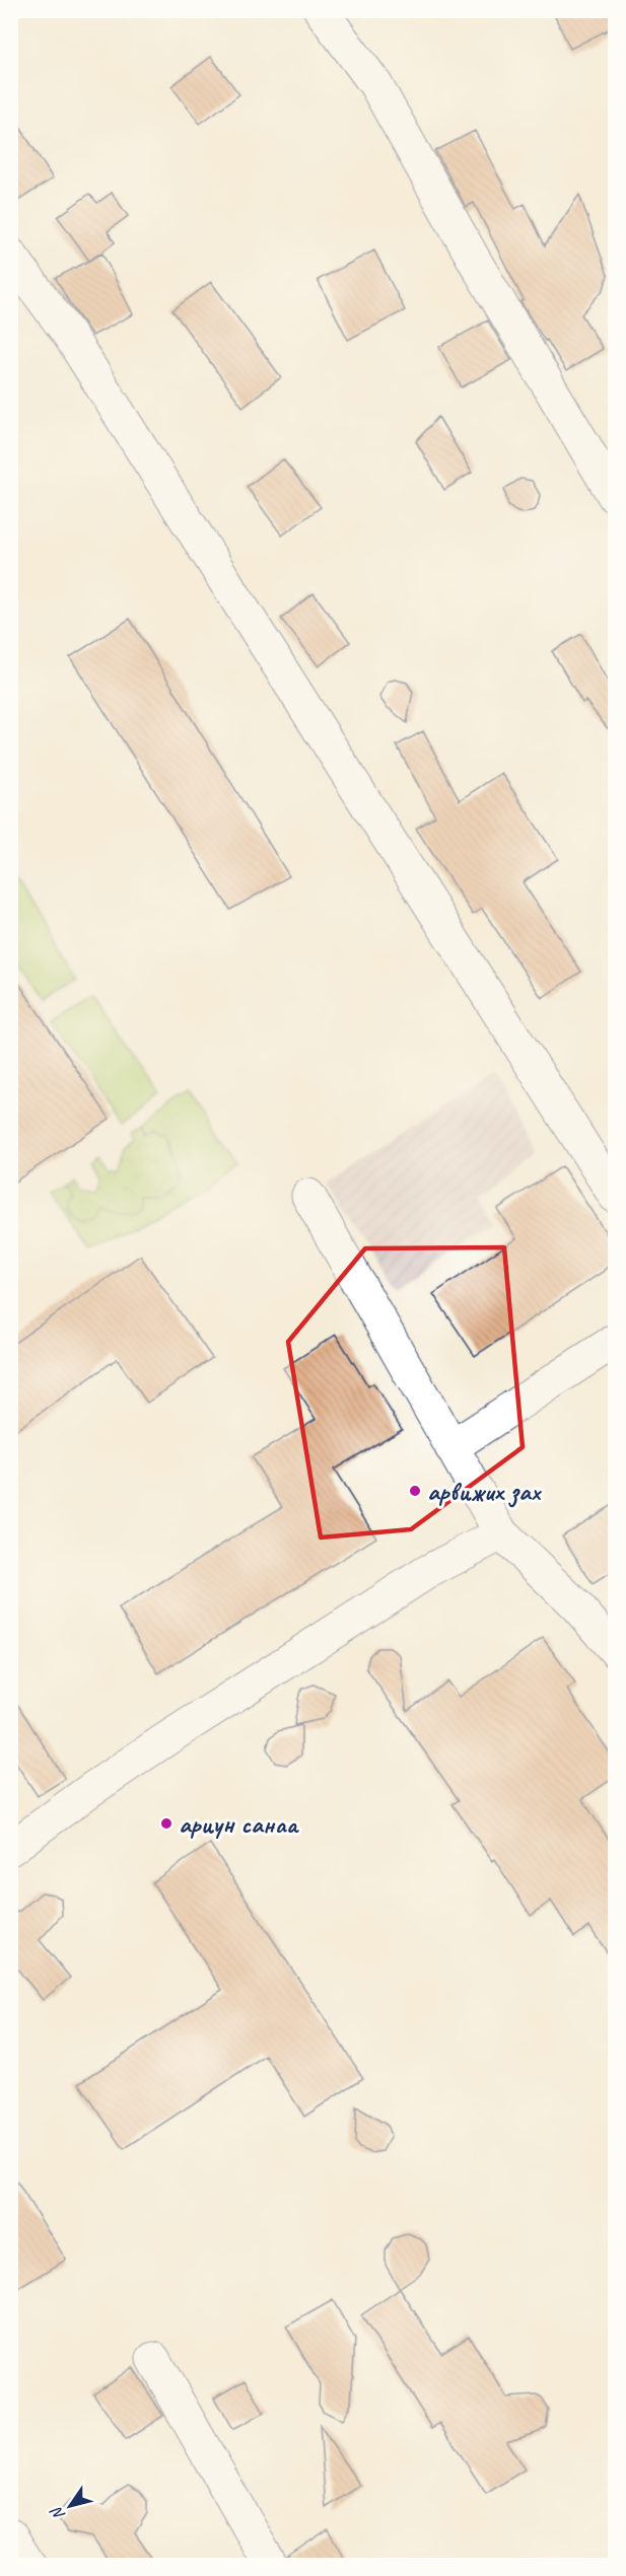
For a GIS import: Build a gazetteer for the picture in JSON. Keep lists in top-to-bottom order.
{
  "places": ["арвижих зах", "ариун санаа"],
  "north": "bottom left"
}
